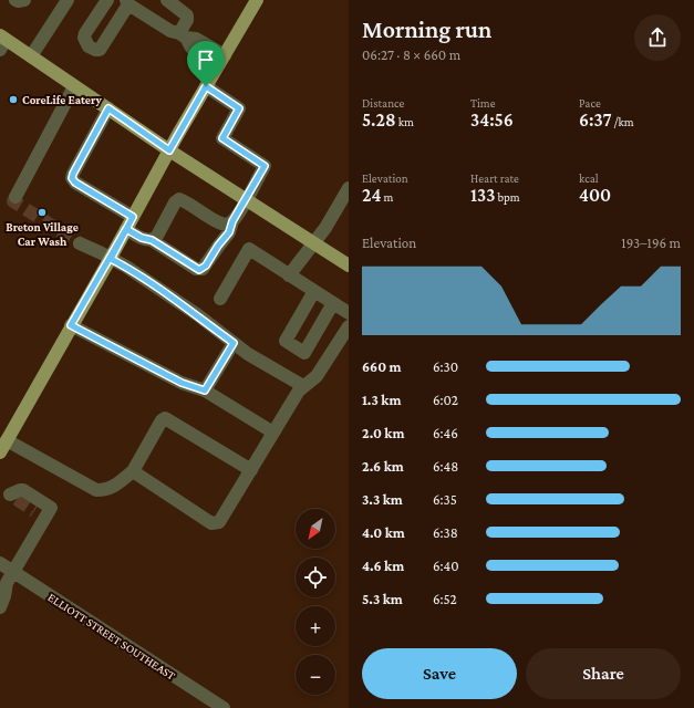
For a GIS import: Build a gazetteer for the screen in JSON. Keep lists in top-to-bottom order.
{
  "streets": {
    "street": ["ELLIOTT STREET SOUTHEAST"]
  },
  "places": ["CoreLife Eatery", "Breton Village Car Wash"],
  "north": "bottom left",
  "page": {
    "heading": ["Morning run", "06:27 · 8 × 660 m"],
    "stats": [
      ["Distance", "5.28 km"],
      ["Time", "34:56"],
      ["Pace", "6:37 /km"],
      ["Elevation", "24 m"],
      ["Heart rate", "133 bpm"],
      ["kcal", "400"]
    ],
    "chart": ["Elevation", "193–196 m"],
    "list": [
      {
        "name": "660 m",
        "note": "6:30"
      },
      {
        "name": "1.3 km",
        "note": "6:02"
      },
      {
        "name": "2.0 km",
        "note": "6:46"
      },
      {
        "name": "2.6 km",
        "note": "6:48"
      },
      {
        "name": "3.3 km",
        "note": "6:35"
      },
      {
        "name": "4.0 km",
        "note": "6:38"
      },
      {
        "name": "4.6 km",
        "note": "6:40"
      },
      {
        "name": "5.3 km",
        "note": "6:52"
      }
    ],
    "map_buttons": ["+", "−"],
    "buttons": ["Save", "Share"]
  }
}
